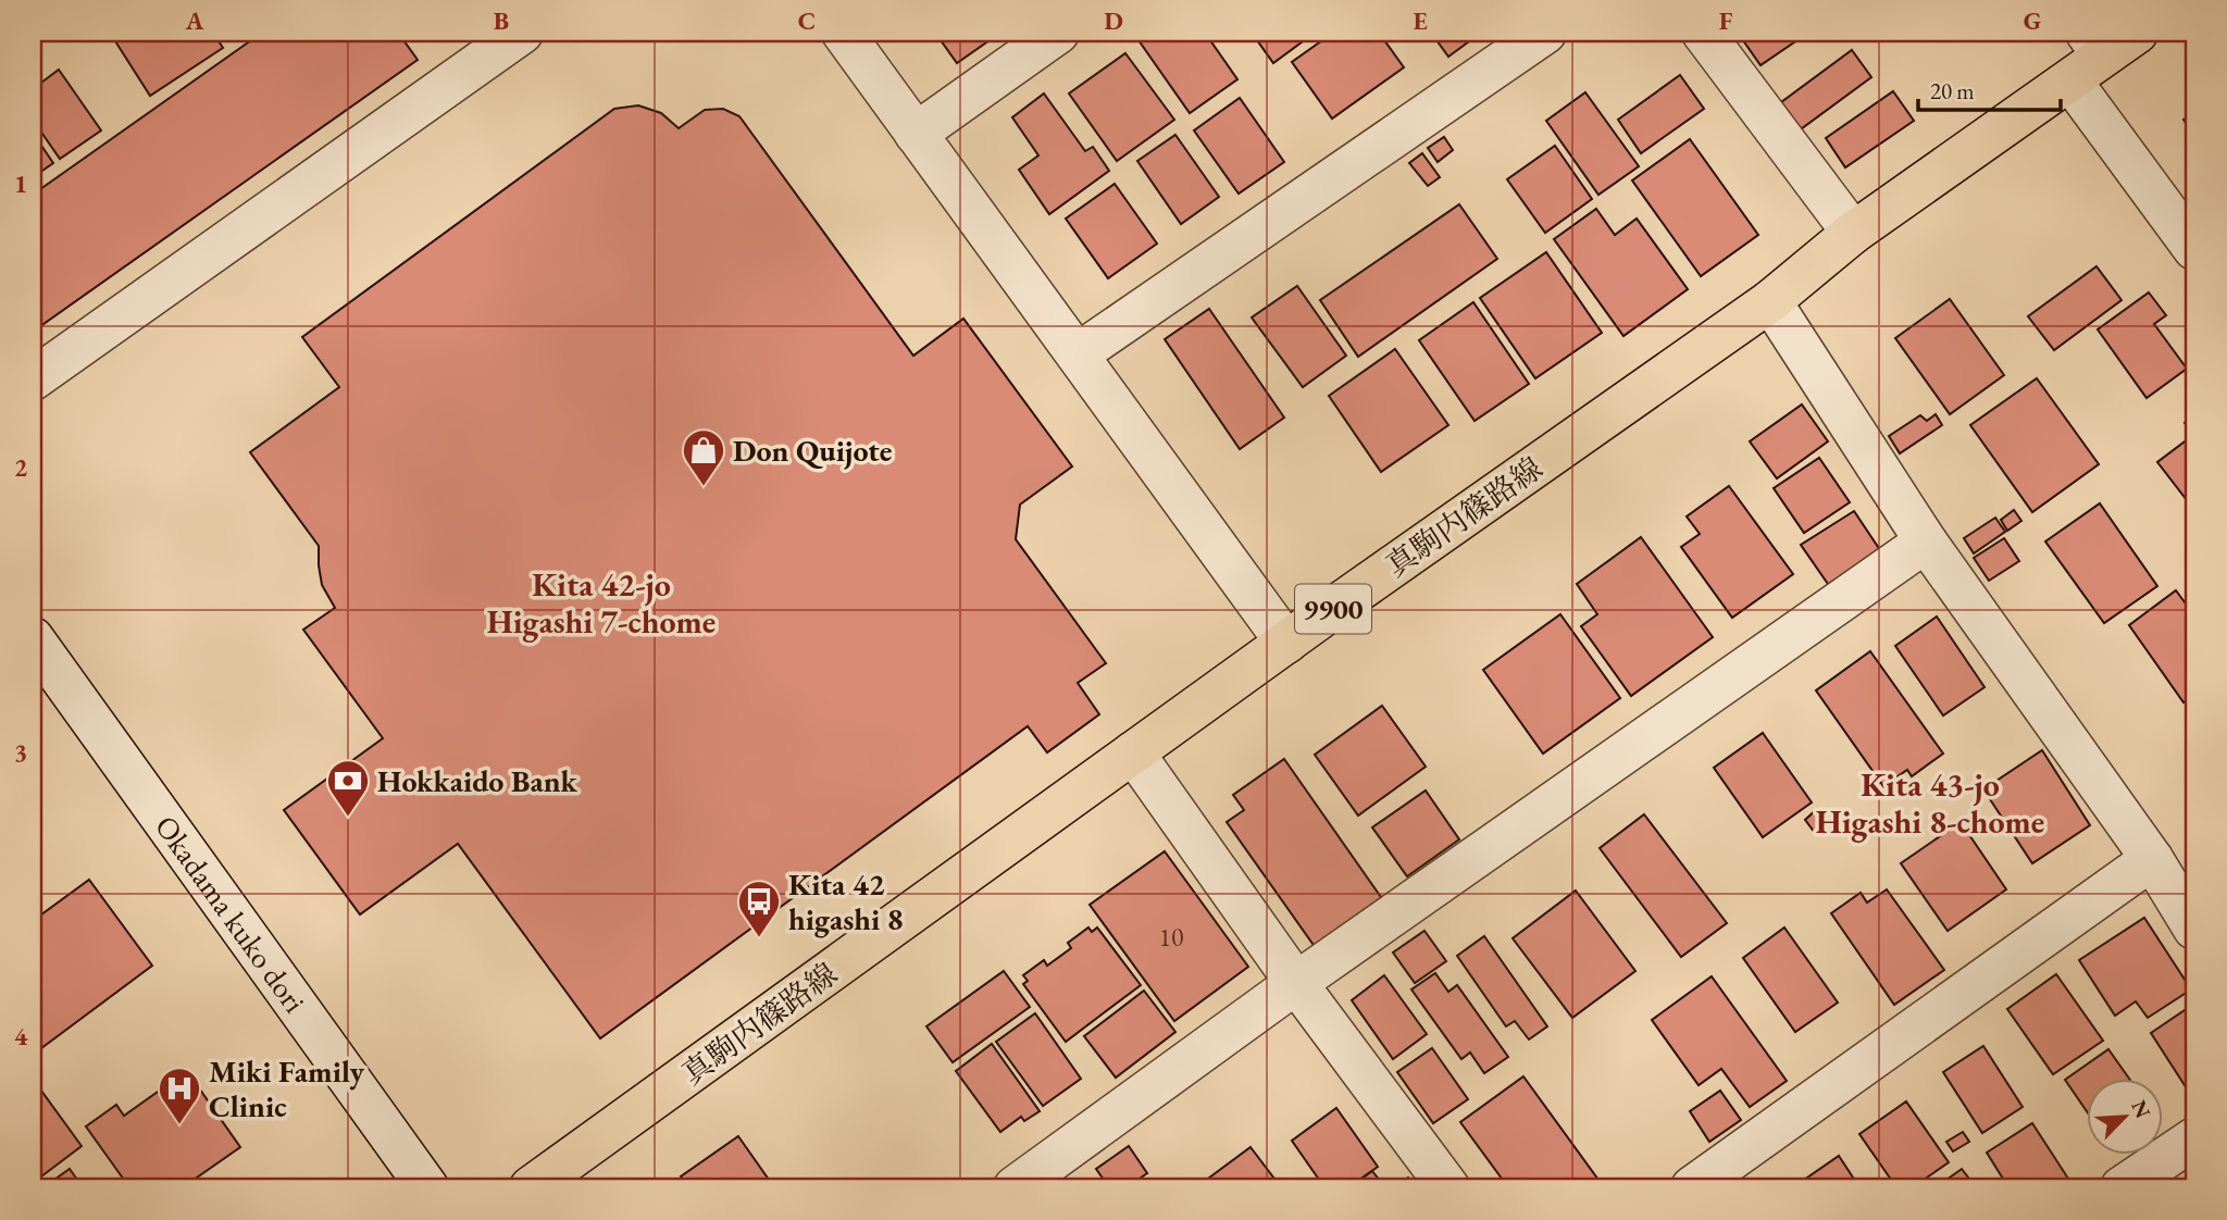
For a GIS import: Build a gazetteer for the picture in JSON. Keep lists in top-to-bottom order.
{
  "streets": {
    "main road": ["真駒内篠路線", "9900"],
    "street": ["Okadama kuko dori"]
  },
  "districts": ["Kita 42-jo Higashi 7-chome", "Kita 43-jo Higashi 8-chome"],
  "places": {
    "shop": ["Don Quijote"],
    "bank": ["Hokkaido Bank"],
    "bus stop": ["Kita 42 higashi 8"],
    "hospital": ["Miki Family Clinic"]
  },
  "house_numbers": ["10"],
  "scale_bar": "20 m",
  "north": "top right",
  "grid": {
    "columns": [
      "A",
      "B",
      "C",
      "D",
      "E",
      "F",
      "G"
    ],
    "rows": [
      "1",
      "2",
      "3",
      "4"
    ]
  }
}
